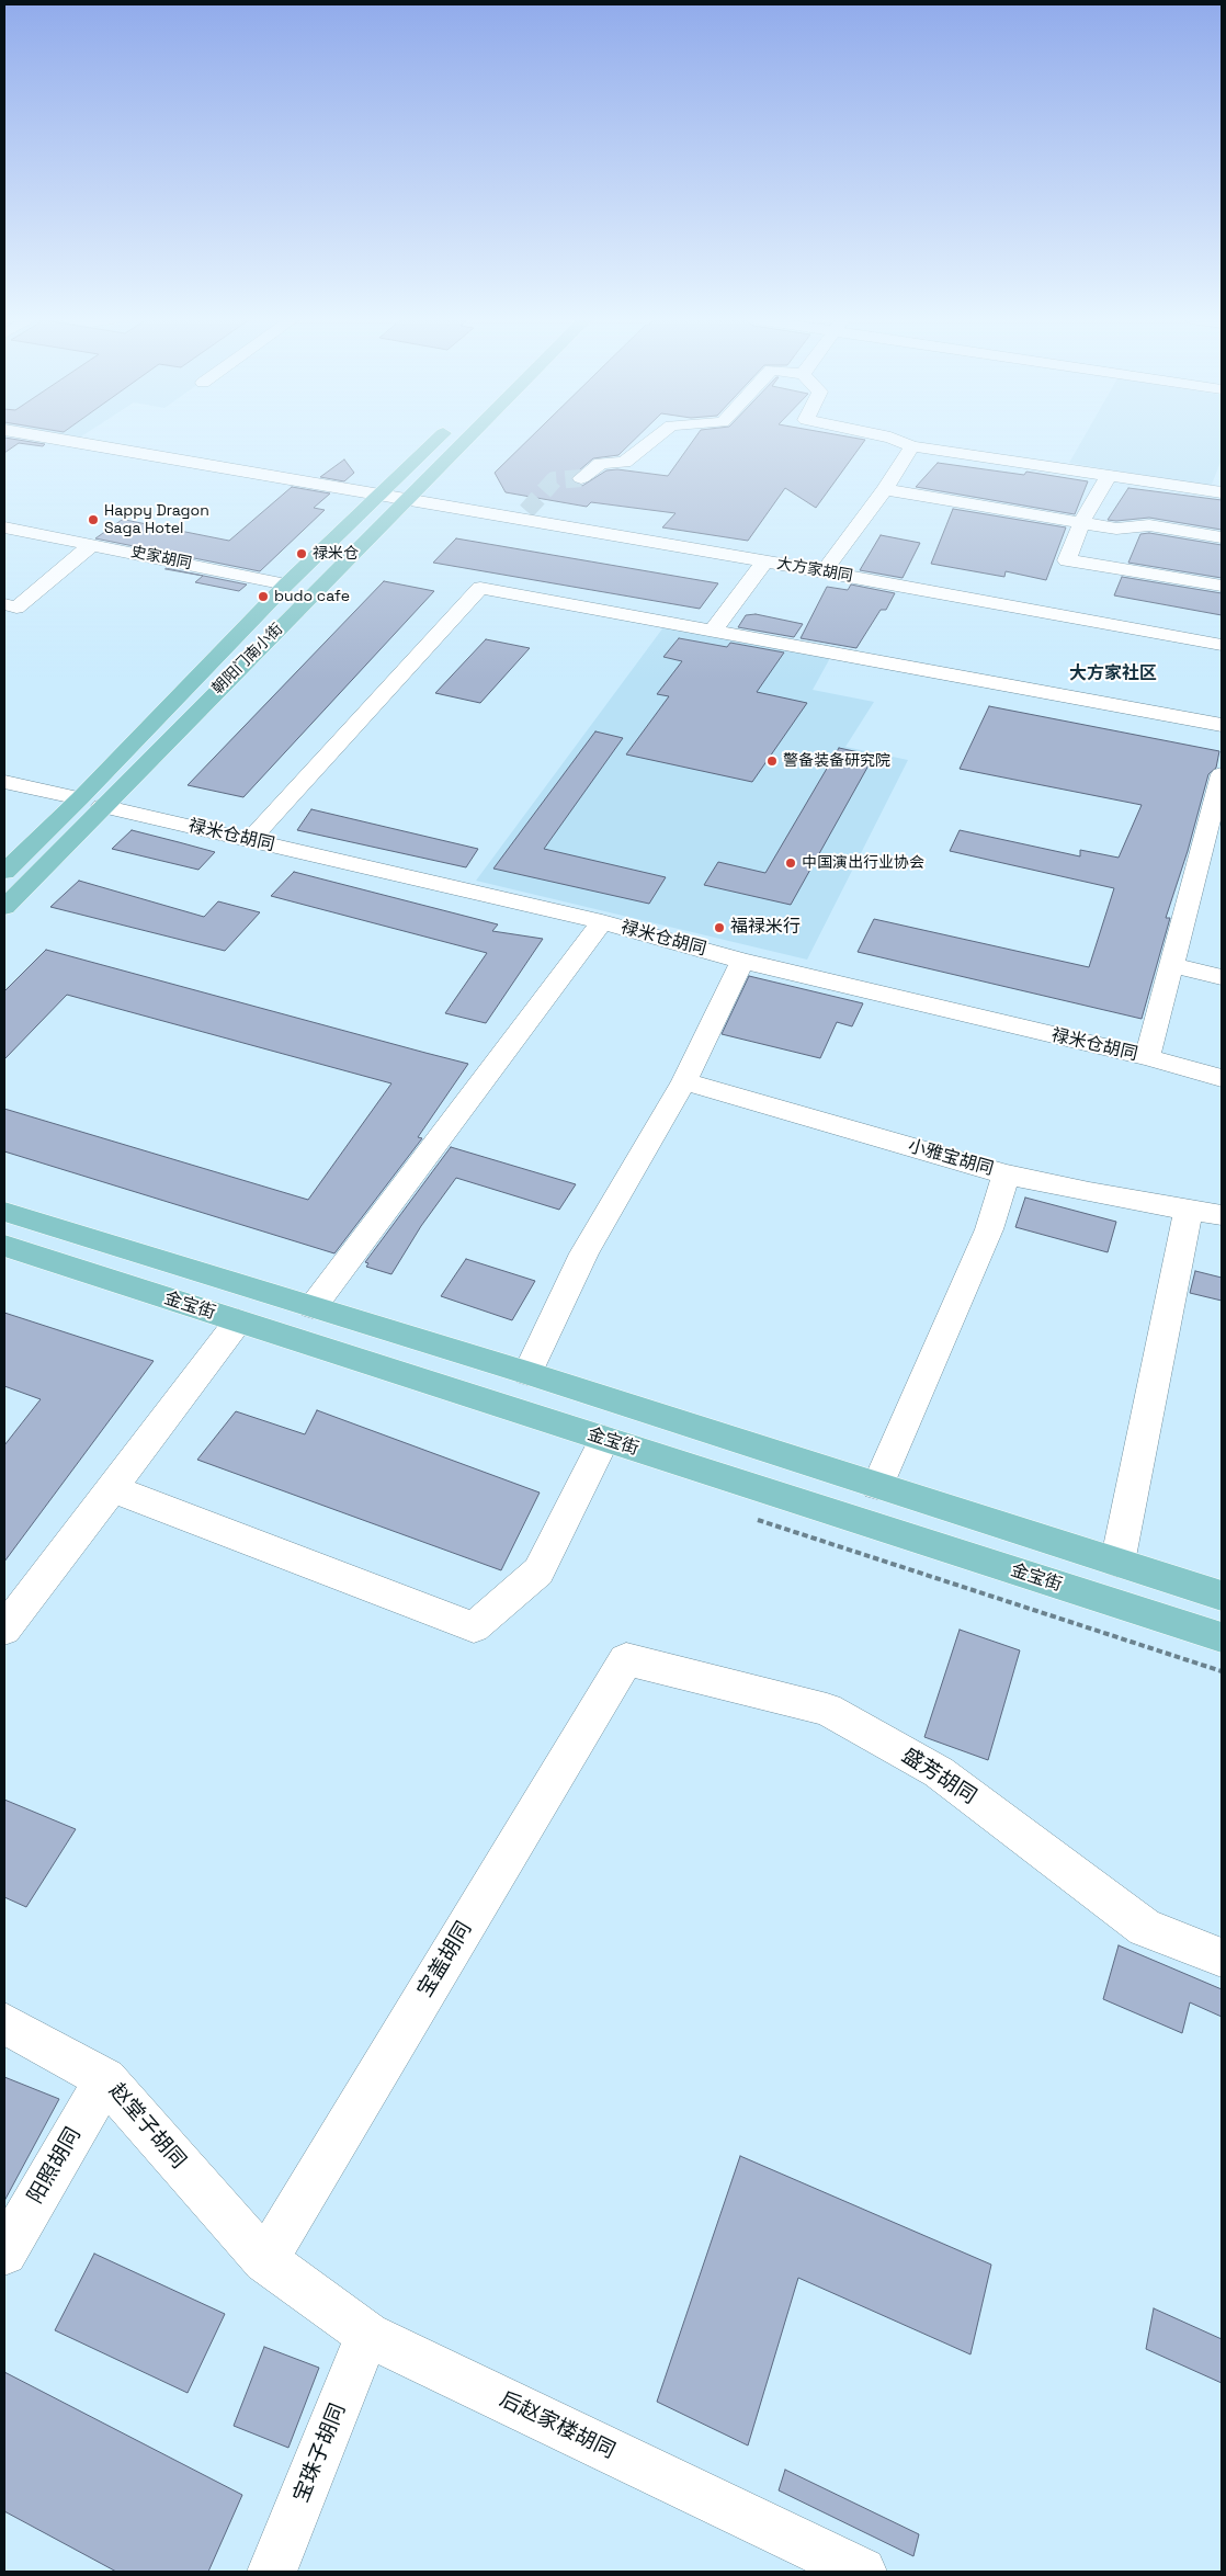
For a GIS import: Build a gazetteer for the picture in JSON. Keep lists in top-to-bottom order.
{
  "streets": {
    "main road": ["朝阳门南小街", "金宝街"],
    "street": [
      "史家胡同",
      "大方家胡同",
      "禄米仓胡同",
      "小雅宝胡同",
      "盛芳胡同",
      "宝盖胡同",
      "赵堂子胡同",
      "阳照胡同",
      "后赵家楼胡同",
      "宝珠子胡同"
    ]
  },
  "crossings": [
    ["史家胡同", "朝阳门南小街"],
    ["大方家胡同", "朝阳门南小街"],
    ["朝阳门南小街", "禄米仓胡同"],
    ["盛芳胡同", "宝盖胡同"],
    ["宝盖胡同", "赵堂子胡同"],
    ["宝盖胡同", "后赵家楼胡同"],
    ["赵堂子胡同", "阳照胡同"],
    ["赵堂子胡同", "后赵家楼胡同"],
    ["后赵家楼胡同", "宝珠子胡同"]
  ],
  "districts": ["大方家社区"],
  "places": [
    "Happy Dragon Saga Hotel",
    "禄米仓",
    "budo cafe",
    "警备装备研究院",
    "中国演出行业协会",
    "福禄米行"
  ]
}
